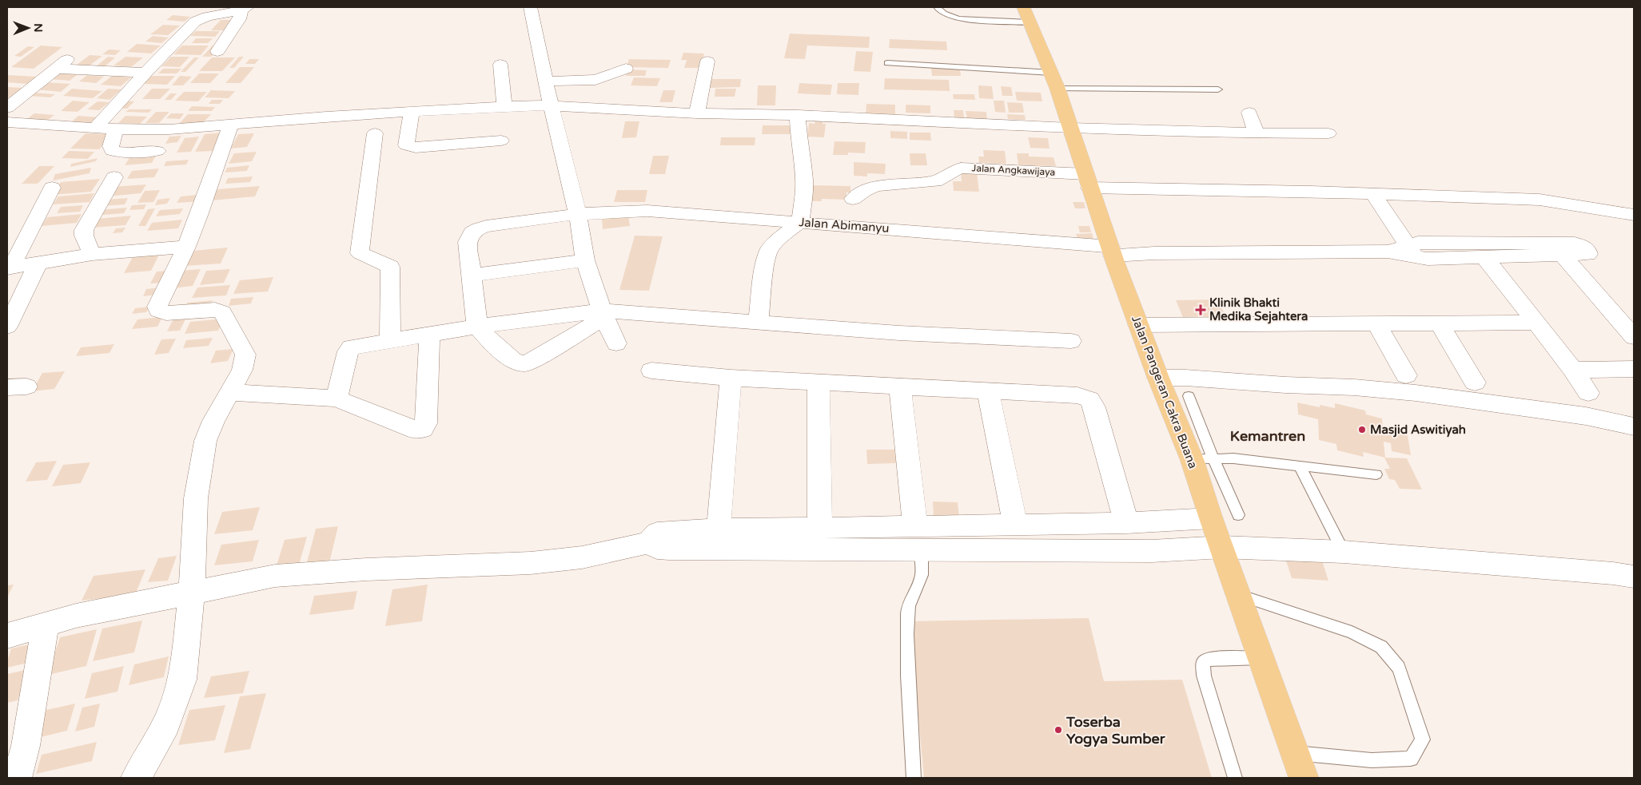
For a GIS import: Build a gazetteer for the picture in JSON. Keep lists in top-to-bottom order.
{
  "streets": {
    "main road": ["Jalan Pangeran Cakra Buana"],
    "street": ["Jalan Angkawijaya", "Jalan Abimanyu"]
  },
  "crossings": [
    ["Jalan Angkawijaya", "Jalan Pangeran Cakra Buana"],
    ["Jalan Abimanyu", "Jalan Pangeran Cakra Buana"]
  ],
  "districts": ["Kemantren"],
  "places": {
    "health": ["Klinik Bhakti Medika Sejahtera"],
    "other": ["Masjid Aswitiyah", "Toserba Yogya Sumber"]
  },
  "north": "right"
}
